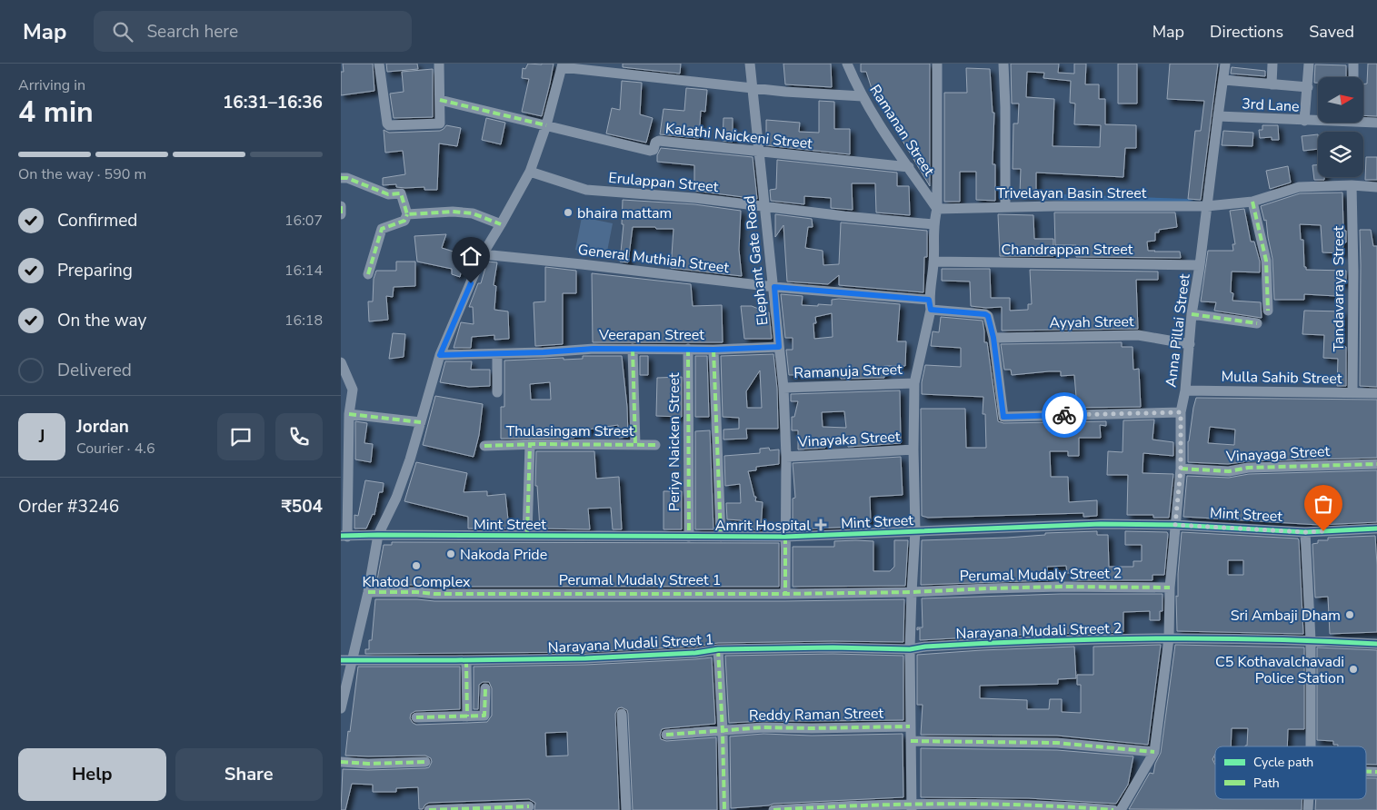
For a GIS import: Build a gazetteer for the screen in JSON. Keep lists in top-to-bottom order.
{
  "streets": {
    "street": [
      "3rd Lane",
      "Ramanan Street",
      "Kalathi Naickeni Street",
      "Erulappan Street",
      "Trivelayan Basin Street",
      "Chandrappan Street",
      "General Muthiah Street",
      "Elephant Gate Road",
      "Tandavaraya Street",
      "Ayyah Street",
      "Anna Pillai Street",
      "Veerapan Street",
      "Ramanuja Street",
      "Mulla Sahib Street",
      "Thulasingam Street",
      "Vinayaka Street",
      "Periya Naicken Street",
      "Vinayaga Street",
      "Mint Street",
      "Perumal Mudaly Street 2",
      "Perumal Mudaly Street 1",
      "Narayana Mudali Street 2",
      "Narayana Mudali Street 1",
      "Reddy Raman Street"
    ]
  },
  "crossings": [
    ["3rd Lane", "Anna Pillai Street"],
    ["Ramanan Street", "Kalathi Naickeni Street"],
    ["Ramanan Street", "Trivelayan Basin Street"],
    ["Kalathi Naickeni Street", "Elephant Gate Road"],
    ["Erulappan Street", "Elephant Gate Road"],
    ["Trivelayan Basin Street", "Tandavaraya Street"],
    ["Trivelayan Basin Street", "Anna Pillai Street"],
    ["Chandrappan Street", "Anna Pillai Street"],
    ["General Muthiah Street", "Elephant Gate Road"],
    ["General Muthiah Street", "Ayyah Street"],
    ["Elephant Gate Road", "Veerapan Street"],
    ["Elephant Gate Road", "Ramanuja Street"],
    ["Elephant Gate Road", "Vinayaka Street"],
    ["Elephant Gate Road", "Mint Street"],
    ["Elephant Gate Road", "Perumal Mudaly Street 1"],
    ["Tandavaraya Street", "Mulla Sahib Street"],
    ["Ayyah Street", "Anna Pillai Street"],
    ["Anna Pillai Street", "Mulla Sahib Street"],
    ["Anna Pillai Street", "Vinayaga Street"],
    ["Anna Pillai Street", "Mint Street"],
    ["Anna Pillai Street", "Perumal Mudaly Street 2"],
    ["Anna Pillai Street", "Narayana Mudali Street 2"],
    ["Veerapan Street", "Periya Naicken Street"],
    ["Periya Naicken Street", "Mint Street"],
    ["Perumal Mudaly Street 2", "Perumal Mudaly Street 1"],
    ["Narayana Mudali Street 2", "Narayana Mudali Street 1"]
  ],
  "places": {
    "other": [
      "bhaira mattam",
      "Nakoda Pride",
      "Khatod Complex",
      "Sri Ambaji Dham",
      "C5 Kothavalchavadi Police Station"
    ],
    "health": ["Amrit Hospital"]
  },
  "legend": ["Cycle path", "Path"],
  "north": "right",
  "page": {
    "header": "Map",
    "search": "Search here",
    "nav": ["Map", "Directions", "Saved"],
    "heading": ["4 min", "Arriving in", "16:31–16:36"],
    "panel": [
      "Jordan",
      "Courier · 4.6",
      "Order #3246",
      "₹504"
    ],
    "bar": "On the way · 590 m",
    "list": [
      ["Confirmed", "16:07"],
      ["Preparing", "16:14"],
      ["On the way", "16:18"],
      "Delivered"
    ],
    "round": "J",
    "buttons": ["Help", "Share"]
  }
}
